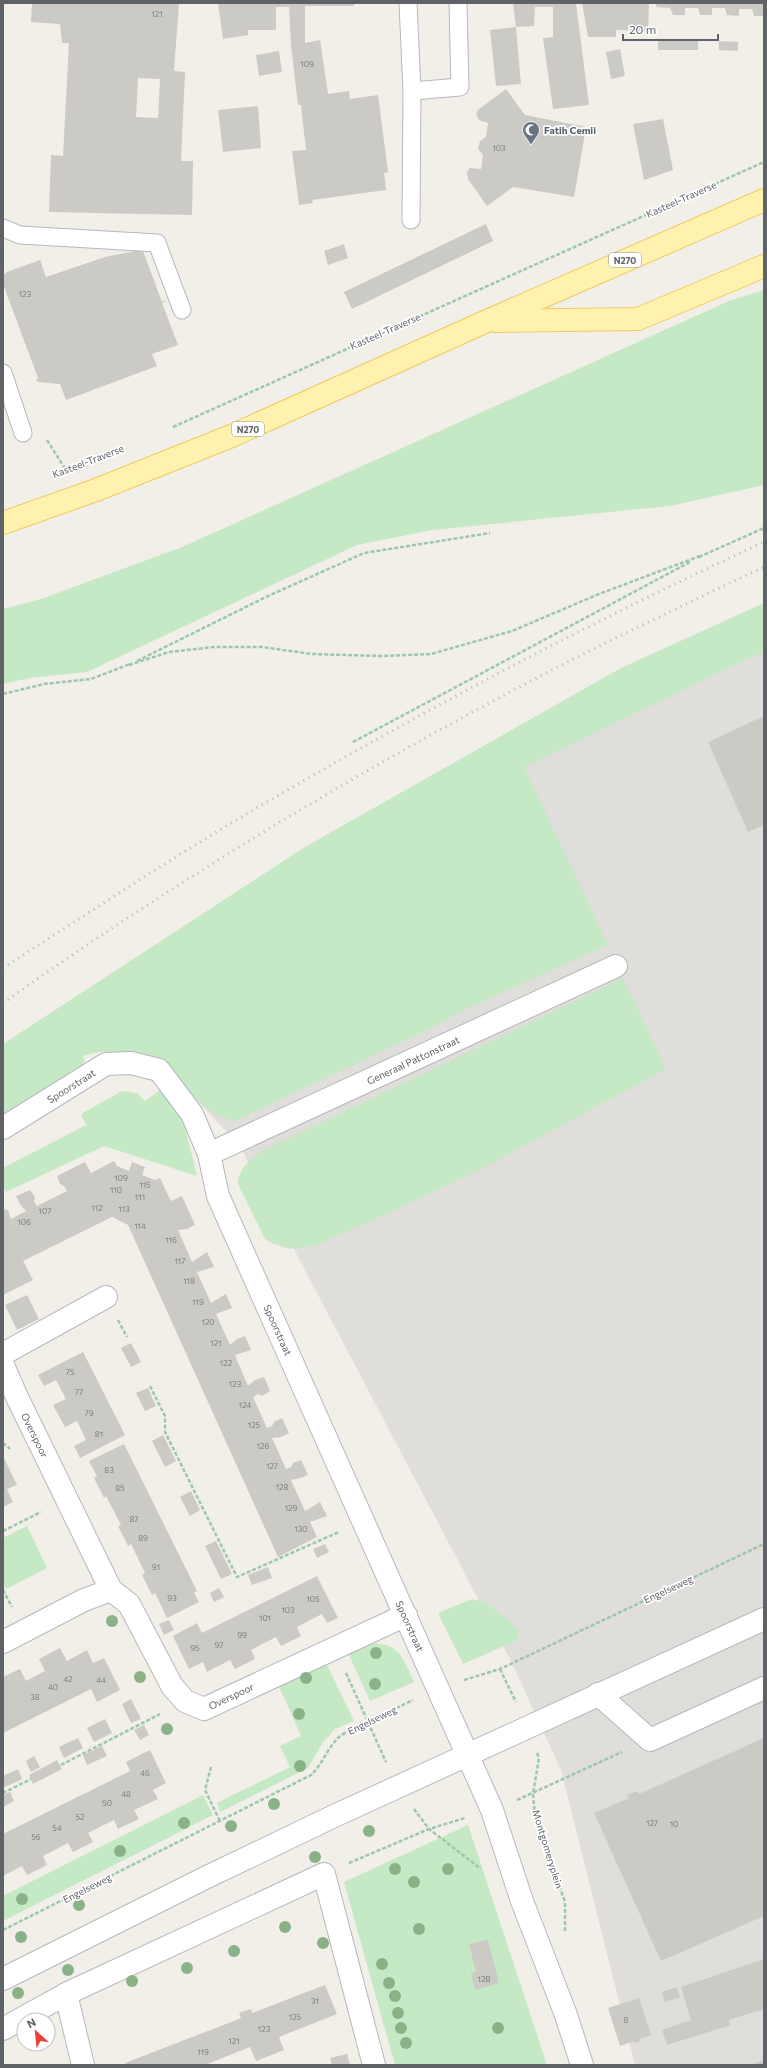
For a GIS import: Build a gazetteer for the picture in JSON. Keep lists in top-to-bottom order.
{
  "streets": {
    "main road": ["N270"],
    "street": ["Generaal Pattonstraat", "Spoorstraat", "Overspoor"],
    "path": ["Kasteel-Traverse", "Engelseweg", "Montgomeryplein"]
  },
  "crossings": [
    ["Generaal Pattonstraat", "Spoorstraat"],
    ["Spoorstraat", "Overspoor"],
    ["Spoorstraat", "Engelseweg"],
    ["Engelseweg", "Montgomeryplein"]
  ],
  "places": {
    "mosque": ["Fatih Cemii"]
  },
  "house_numbers": [
    "121",
    "109",
    "103",
    "123",
    "109",
    "115",
    "110",
    "111",
    "112",
    "113",
    "107",
    "106",
    "114",
    "116",
    "117",
    "118",
    "119",
    "120",
    "121",
    "122",
    "75",
    "123",
    "77",
    "124",
    "79",
    "125",
    "81",
    "126",
    "127",
    "83",
    "128",
    "85",
    "129",
    "87",
    "130",
    "89",
    "91",
    "93",
    "105",
    "103",
    "101",
    "99",
    "97",
    "95",
    "42",
    "44",
    "40",
    "38",
    "46",
    "48",
    "50",
    "52",
    "127",
    "10",
    "54",
    "56",
    "12B",
    "31",
    "125",
    "8",
    "123",
    "121",
    "119"
  ],
  "scale_bar": "20 m",
  "north": "top left"
}
